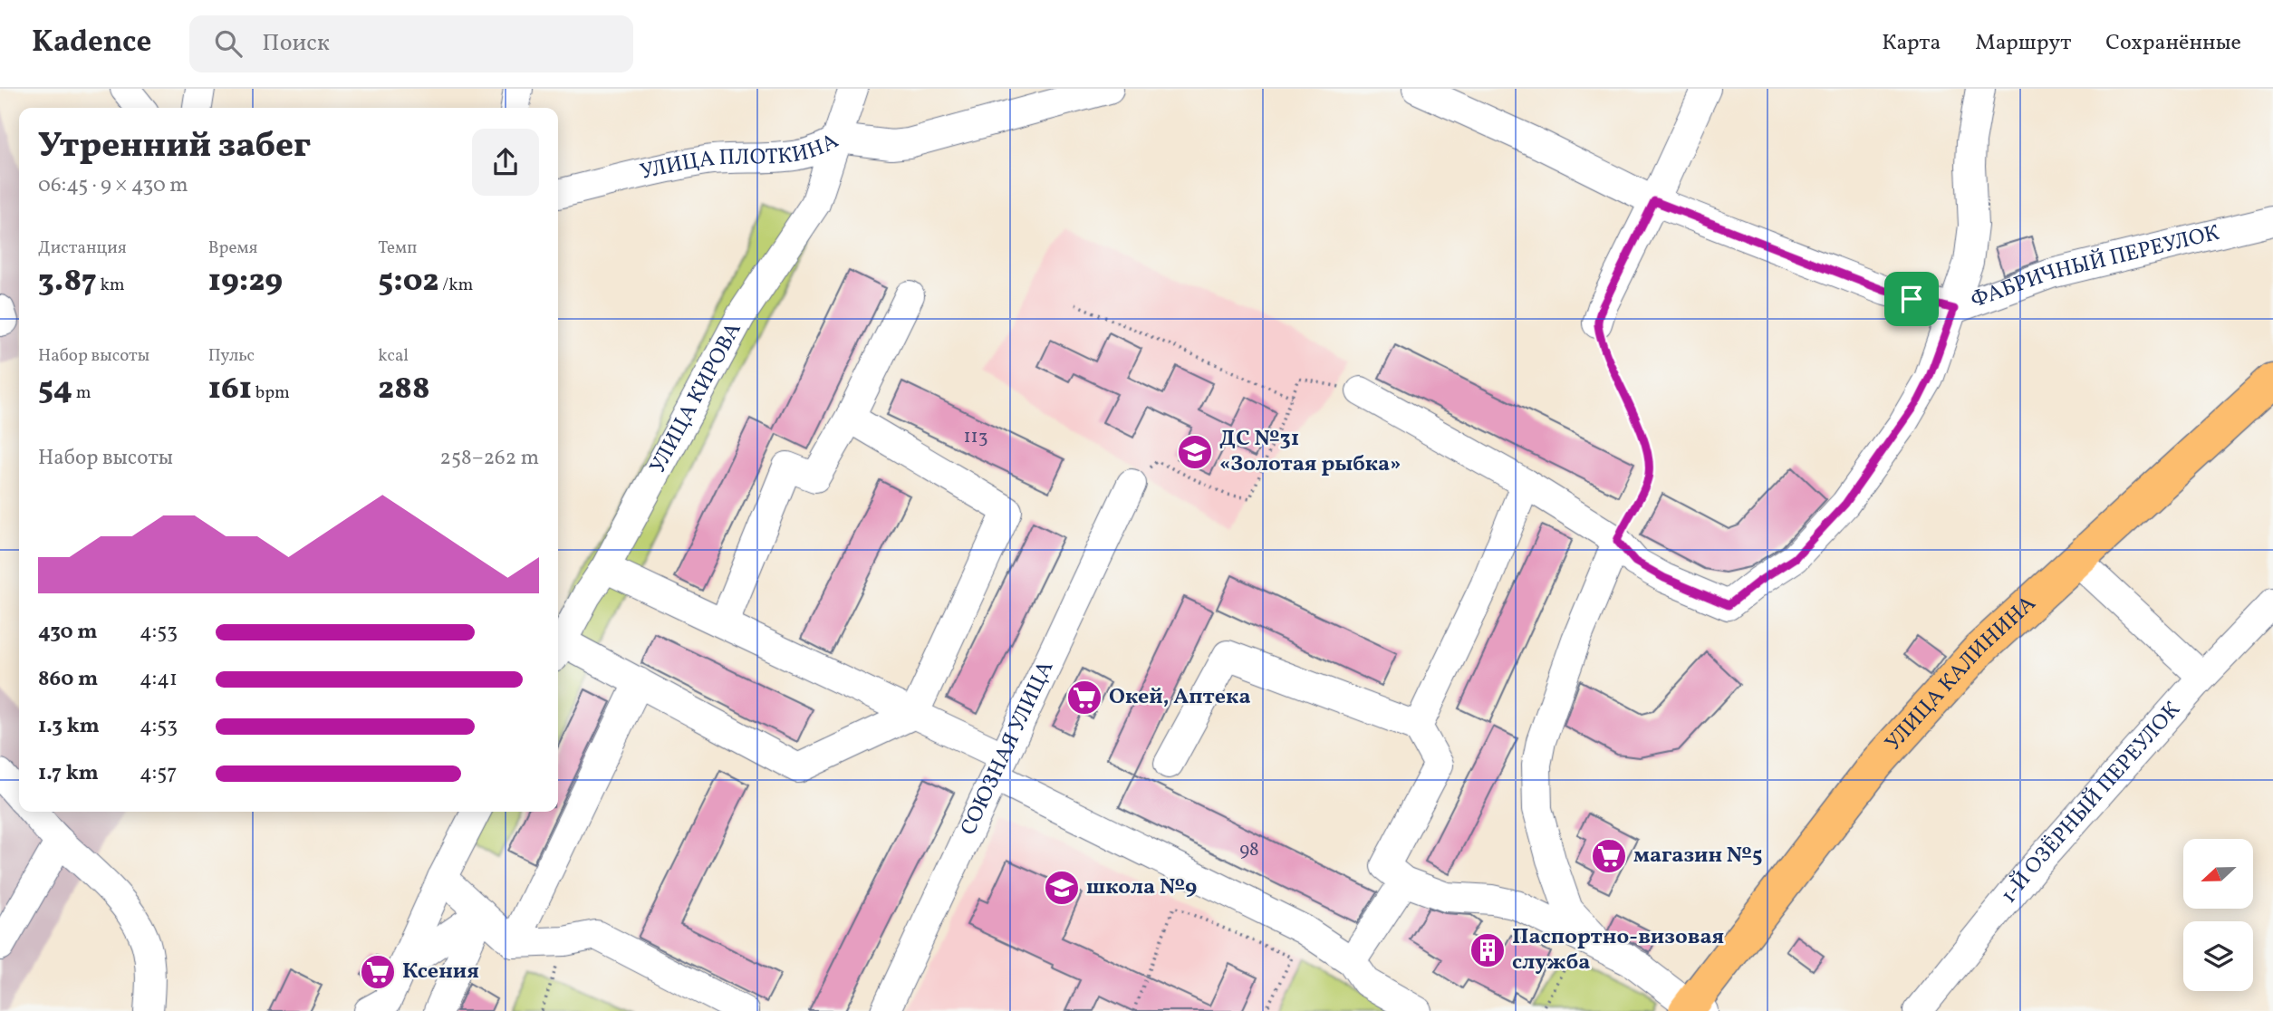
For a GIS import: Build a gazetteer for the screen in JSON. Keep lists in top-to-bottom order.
{
  "streets": {
    "main road": ["УЛИЦА КАЛИНИНА"],
    "street": [
      "УЛИЦА ПЛОТКИНА",
      "ФАБРИЧНЫЙ ПЕРЕУЛОК",
      "УЛИЦА КИРОВА",
      "СОЮЗНАЯ УЛИЦА",
      "1-Й ОЗЁРНЫЙ ПЕРЕУЛОК"
    ]
  },
  "crossings": [
    ["УЛИЦА ПЛОТКИНА", "УЛИЦА КИРОВА"],
    ["ФАБРИЧНЫЙ ПЕРЕУЛОК", "УЛИЦА КАЛИНИНА"]
  ],
  "places": {
    "school or university": ["ДС №31 «Золотая рыбка»", "школа №9"],
    "supermarket": ["Окей, Аптека", "магазин №5", "Ксения"],
    "building": ["Паспортно-визовая служба"]
  },
  "house_numbers": ["113", "98"],
  "north": "left",
  "page": {
    "header": "Kadence",
    "search": "Поиск",
    "nav": ["Карта", "Маршрут", "Сохранённые"],
    "heading": ["Утренний забег", "06:45 · 9 × 430 m"],
    "stats": [
      ["Дистанция", "3.87 km"],
      ["Время", "19:29"],
      ["Темп", "5:02 /km"],
      ["Набор высоты", "54 m"],
      ["Пульс", "161 bpm"],
      ["kcal", "288"]
    ],
    "chart": ["Набор высоты", "258–262 m"],
    "list": [
      {
        "name": "430 m",
        "note": "4:53"
      },
      {
        "name": "860 m",
        "note": "4:41"
      },
      {
        "name": "1.3 km",
        "note": "4:53"
      },
      {
        "name": "1.7 km",
        "note": "4:57"
      }
    ]
  }
}
